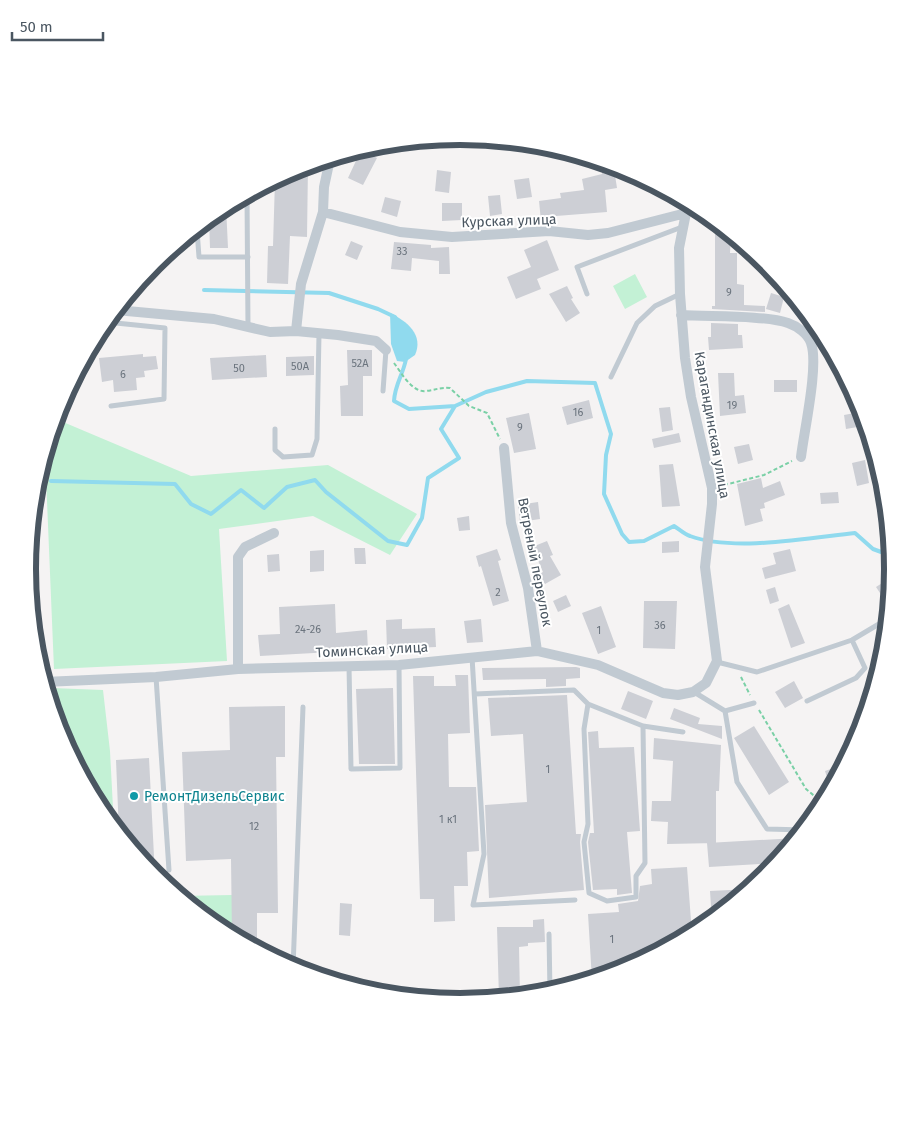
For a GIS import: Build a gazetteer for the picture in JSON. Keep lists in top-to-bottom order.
{
  "streets": {
    "street": [
      "Курская улица",
      "Карагандинская улица",
      "Ветреный переулок",
      "Томинская улица"
    ]
  },
  "crossings": [
    ["Ветреный переулок", "Томинская улица"]
  ],
  "places": ["РемонтДизельСервис"],
  "house_numbers": [
    "33",
    "9",
    "52А",
    "50А",
    "50",
    "6",
    "19",
    "16",
    "9",
    "2",
    "36",
    "24-26",
    "1",
    "1",
    "1 к1",
    "12",
    "1"
  ],
  "scale_bar": "50 m"
}
